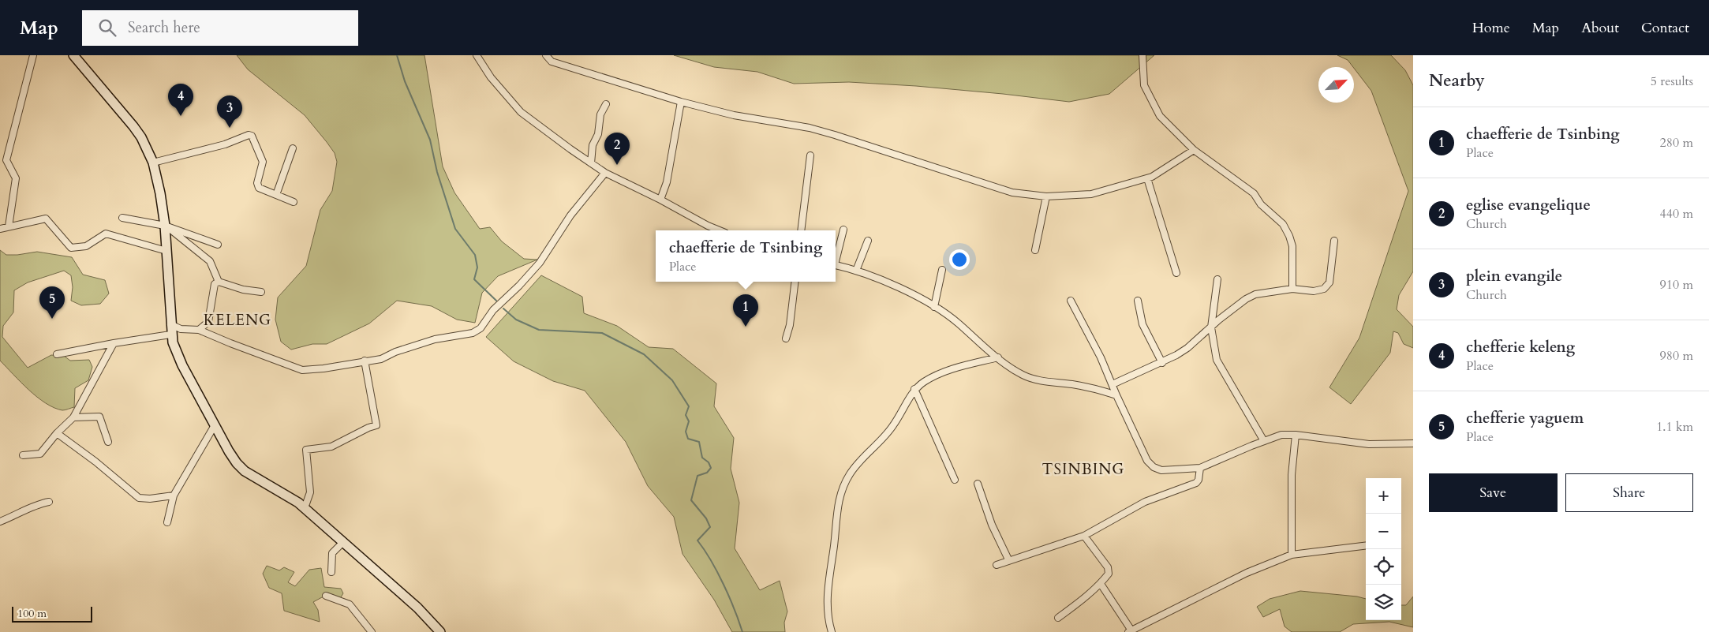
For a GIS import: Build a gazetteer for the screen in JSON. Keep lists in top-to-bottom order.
{
  "districts": ["KELENG", "TSINBING"],
  "scale_bar": "100 m",
  "north": "top right",
  "page": {
    "header": "Map",
    "search": "Search here",
    "nav": [
      "Home",
      "Map",
      "About",
      "Contact"
    ],
    "heading": ["Nearby", "5 results"],
    "pins": [
      "4",
      "3",
      "2",
      "5",
      "1"
    ],
    "list": [
      {
        "mark": "1",
        "name": "chaefferie de Tsinbing",
        "note": "Place",
        "value": "280 m"
      },
      {
        "mark": "2",
        "name": "eglise evangelique",
        "note": "Church",
        "value": "440 m"
      },
      {
        "mark": "3",
        "name": "plein evangile",
        "note": "Church",
        "value": "910 m"
      },
      {
        "mark": "4",
        "name": "chefferie keleng",
        "note": "Place",
        "value": "980 m"
      },
      {
        "mark": "5",
        "name": "chefferie yaguem",
        "note": "Place",
        "value": "1.1 km"
      }
    ],
    "popup": ["chaefferie de Tsinbing", "Place"],
    "buttons": ["Save", "Share"],
    "map_buttons": ["+", "−"],
    "scale": "100 m"
  }
}
